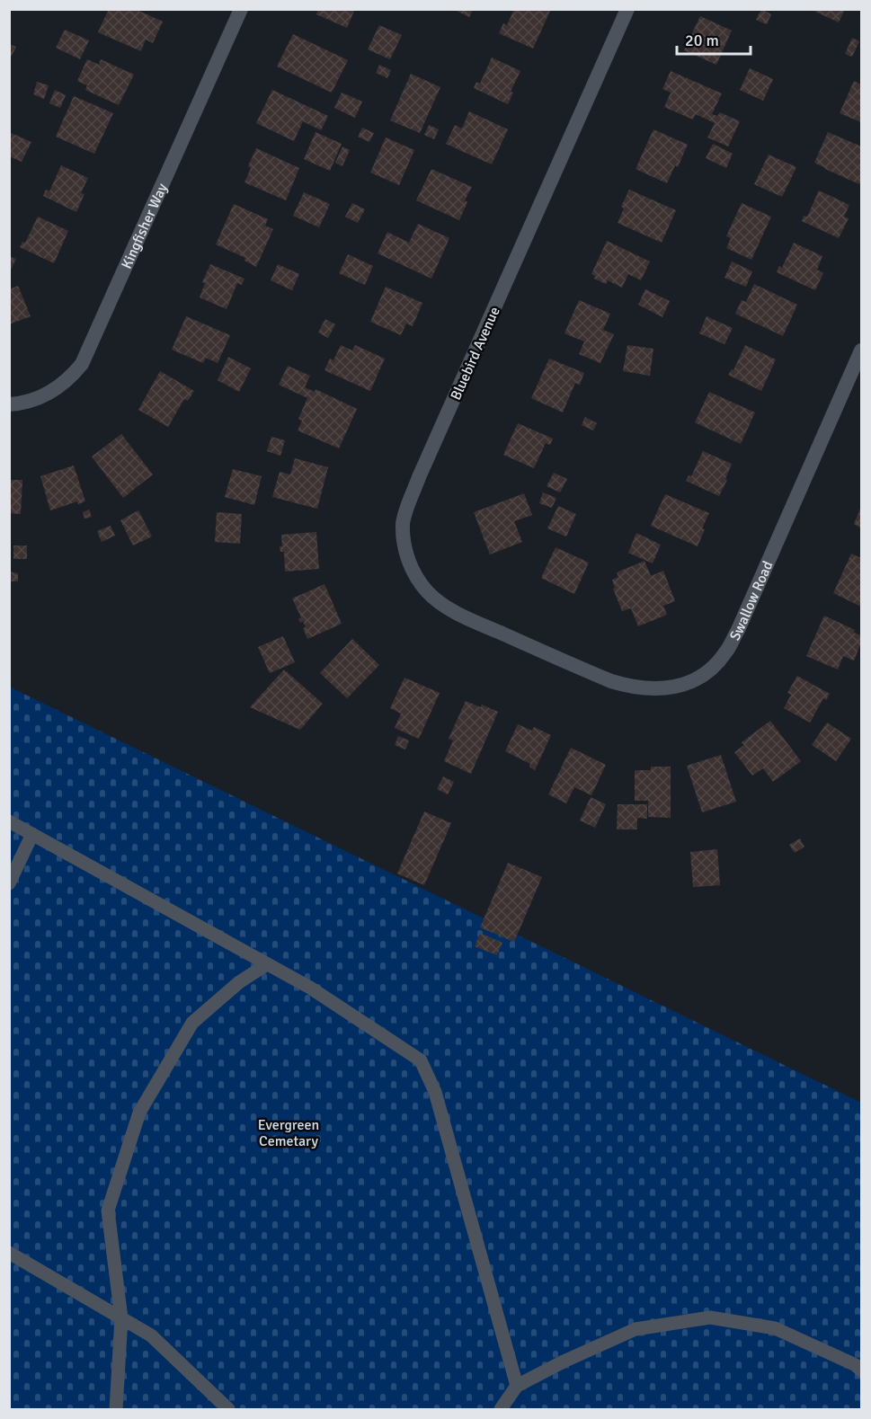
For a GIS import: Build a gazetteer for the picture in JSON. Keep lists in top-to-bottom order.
{
  "streets": {
    "street": ["Kingfisher Way", "Bluebird Avenue", "Swallow Road"]
  },
  "crossings": [
    ["Bluebird Avenue", "Swallow Road"]
  ],
  "parks": ["Evergreen Cemetary"],
  "scale_bar": "20 m"
}
